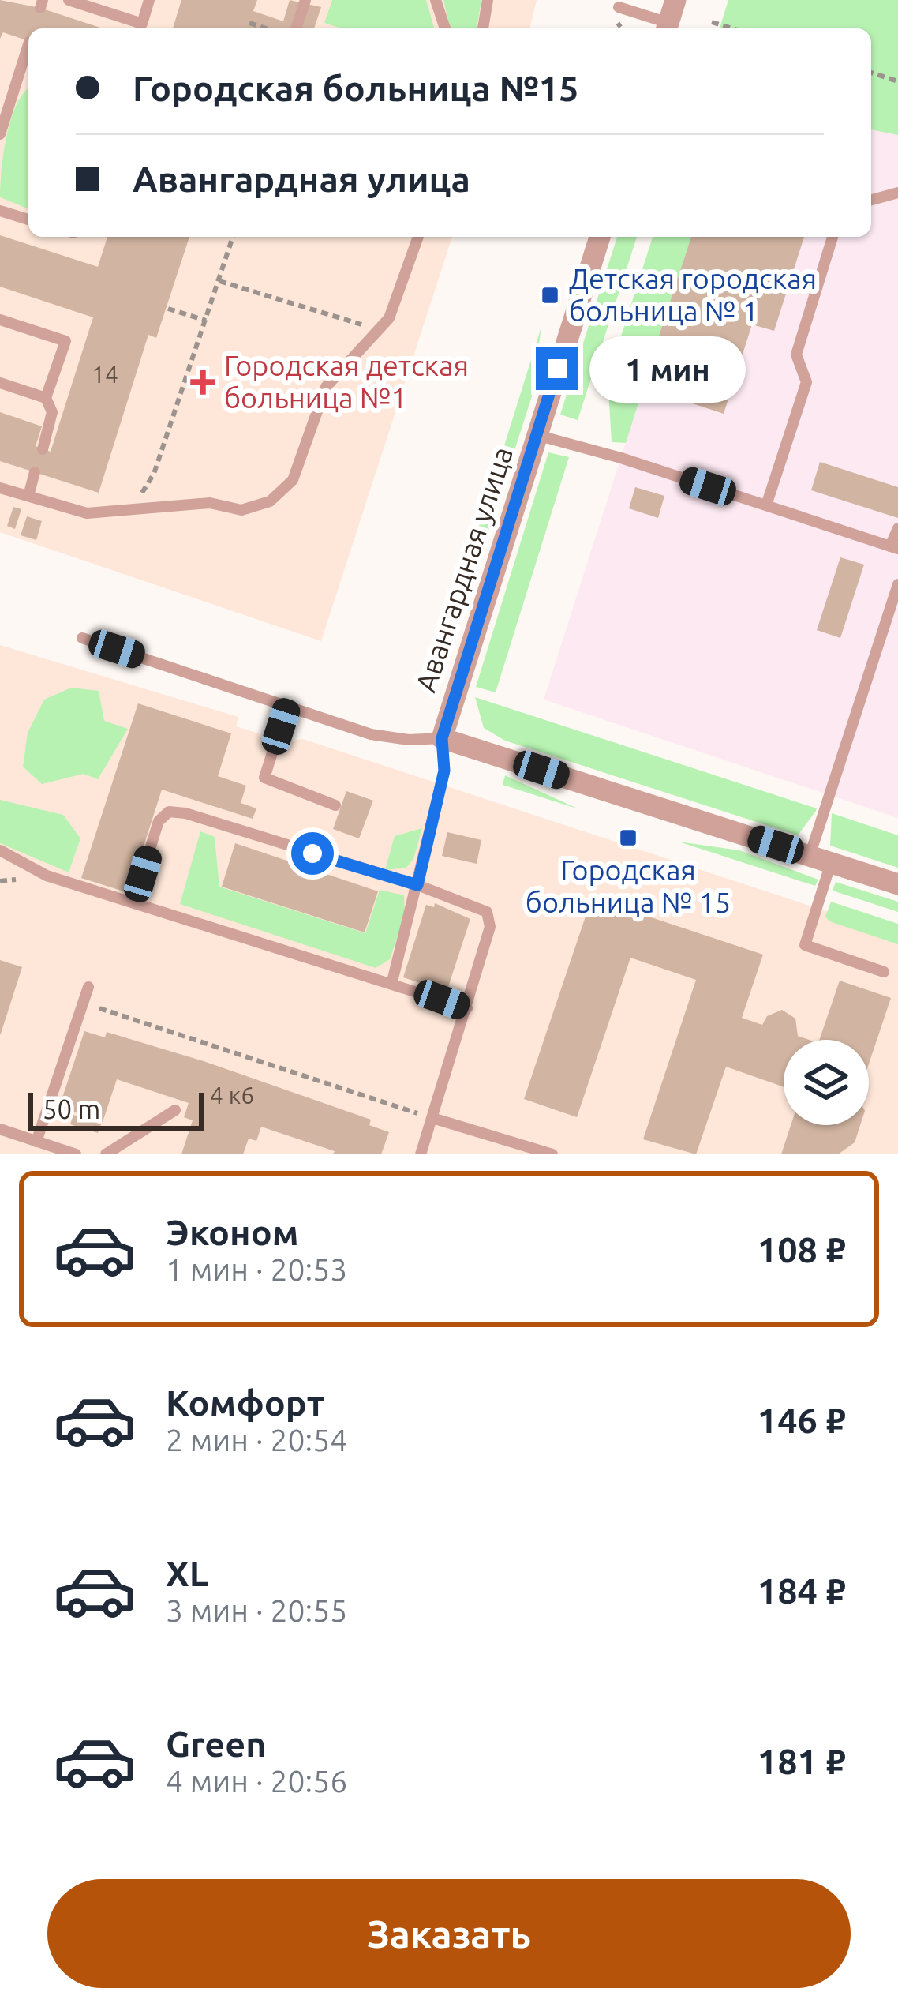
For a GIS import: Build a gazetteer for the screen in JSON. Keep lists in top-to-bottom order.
{
  "streets": {
    "street": ["Авангардная улица"]
  },
  "places": {
    "transit": ["Детская городская больница № 1", "Городская больница № 15"],
    "health": ["Городская детская больница №1"]
  },
  "house_numbers": ["14", "4 к6"],
  "scale_bar": "50 m",
  "page": {
    "banner": ["Городская больница №15", "Авангардная улица"],
    "bubble": "1 мин",
    "scale": "50 m",
    "list": [
      {
        "name": "Эконом",
        "note": "1 мин · 20:53",
        "value": "108 ₽"
      },
      {
        "name": "Комфорт",
        "note": "2 мин · 20:54",
        "value": "146 ₽"
      },
      {
        "name": "XL",
        "note": "3 мин · 20:55",
        "value": "184 ₽"
      },
      {
        "name": "Green",
        "note": "4 мин · 20:56",
        "value": "181 ₽"
      }
    ],
    "buttons": "Заказать"
  }
}
